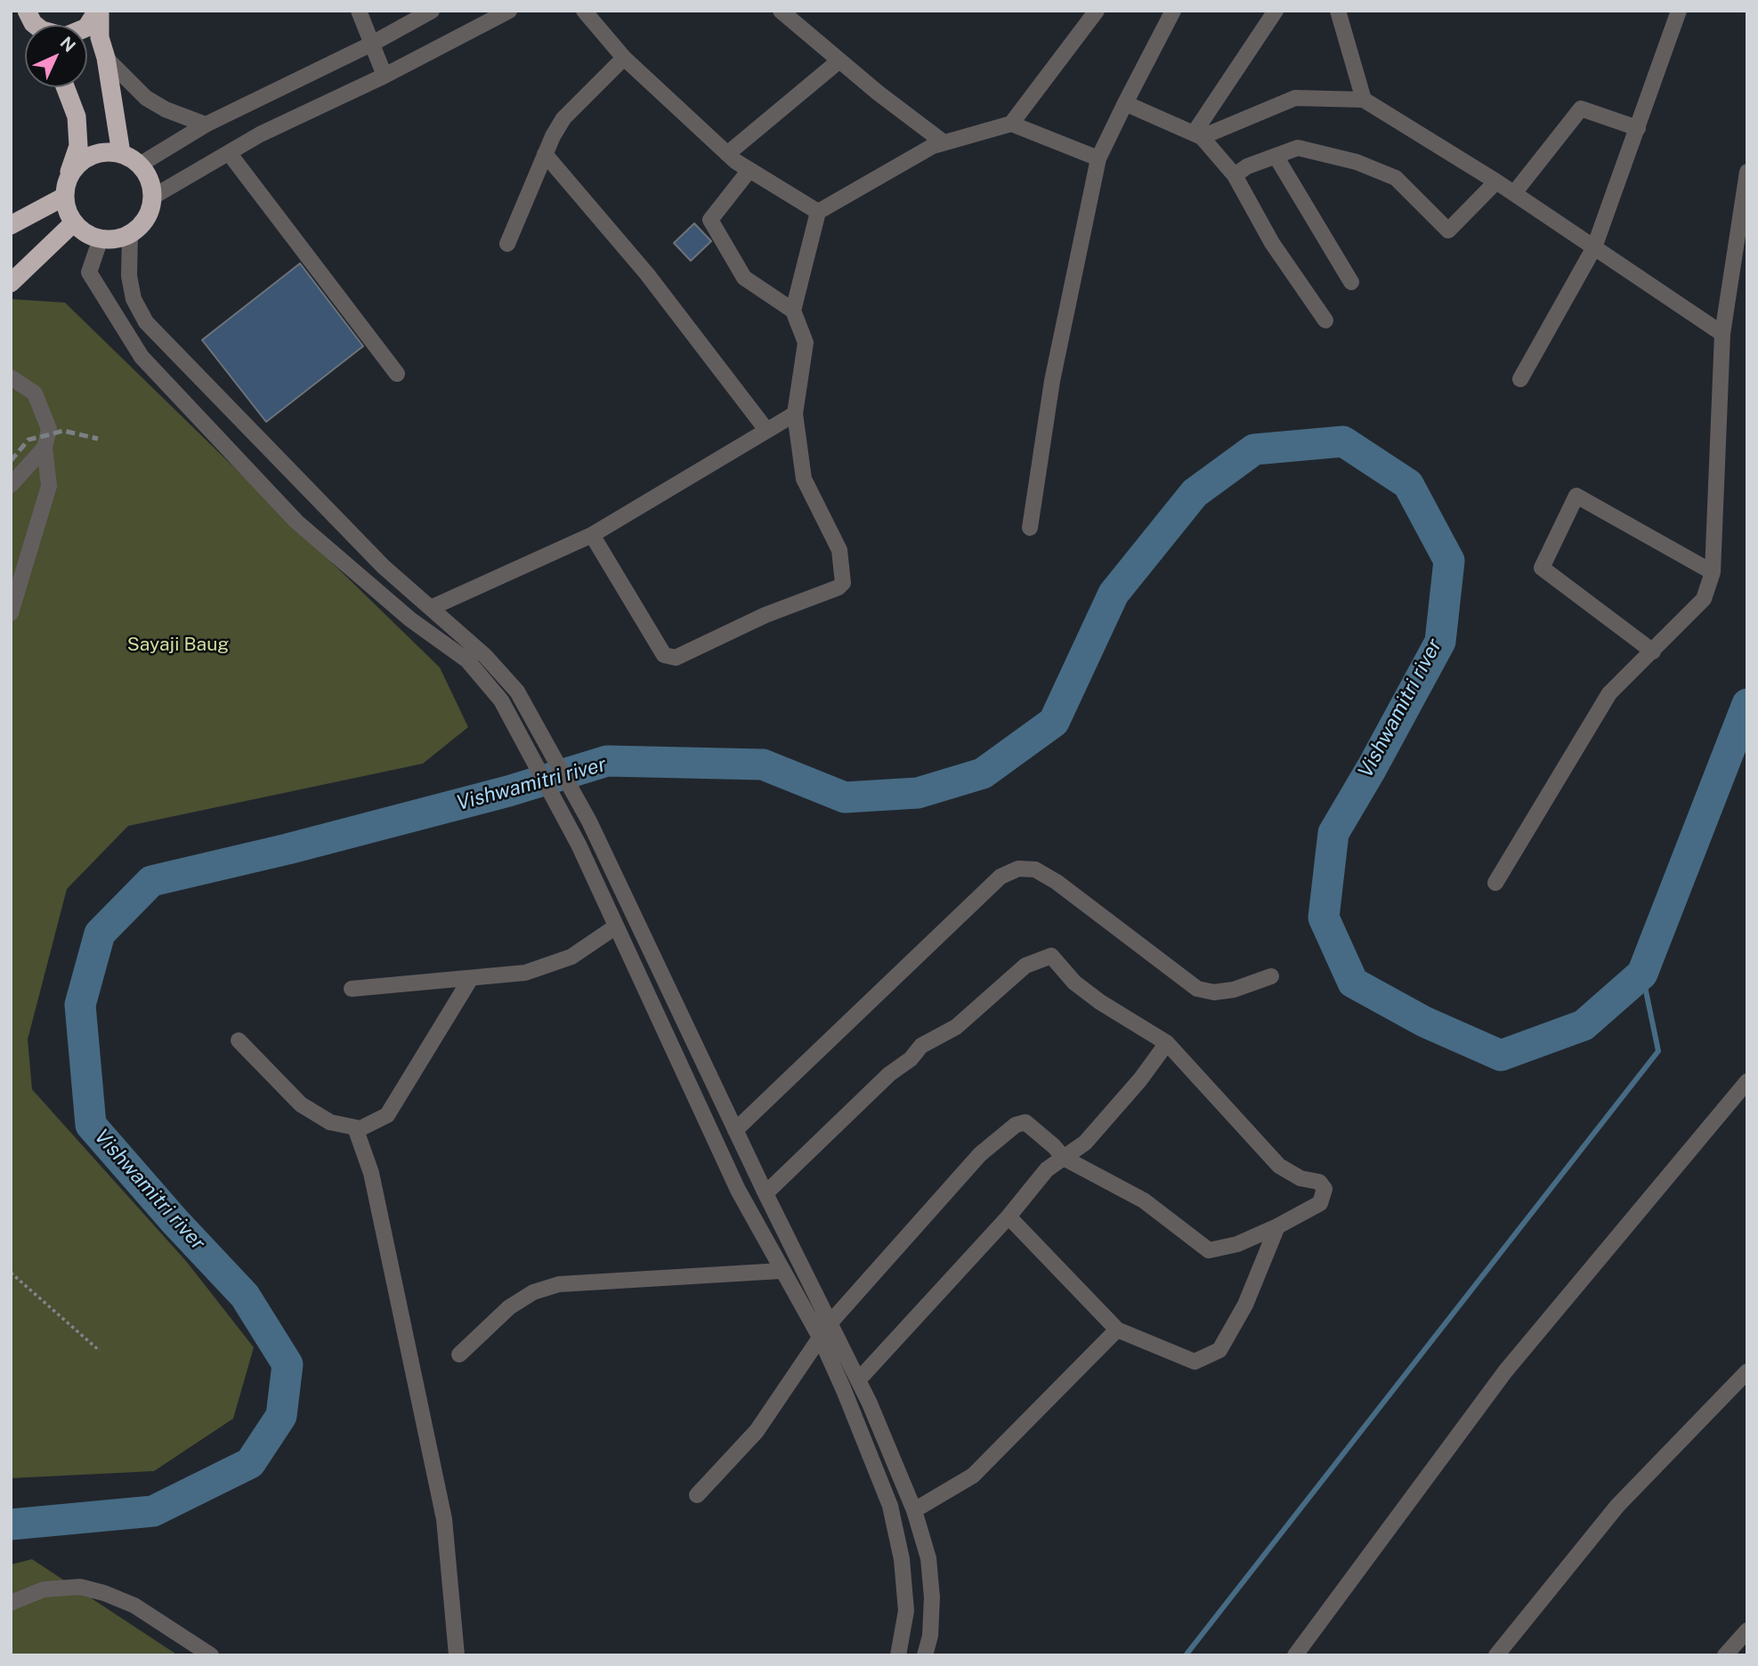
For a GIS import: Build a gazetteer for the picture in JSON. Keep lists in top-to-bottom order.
{
  "water": ["Vishwamitri river"],
  "parks": ["Sayaji Baug"],
  "north": "top right"
}
